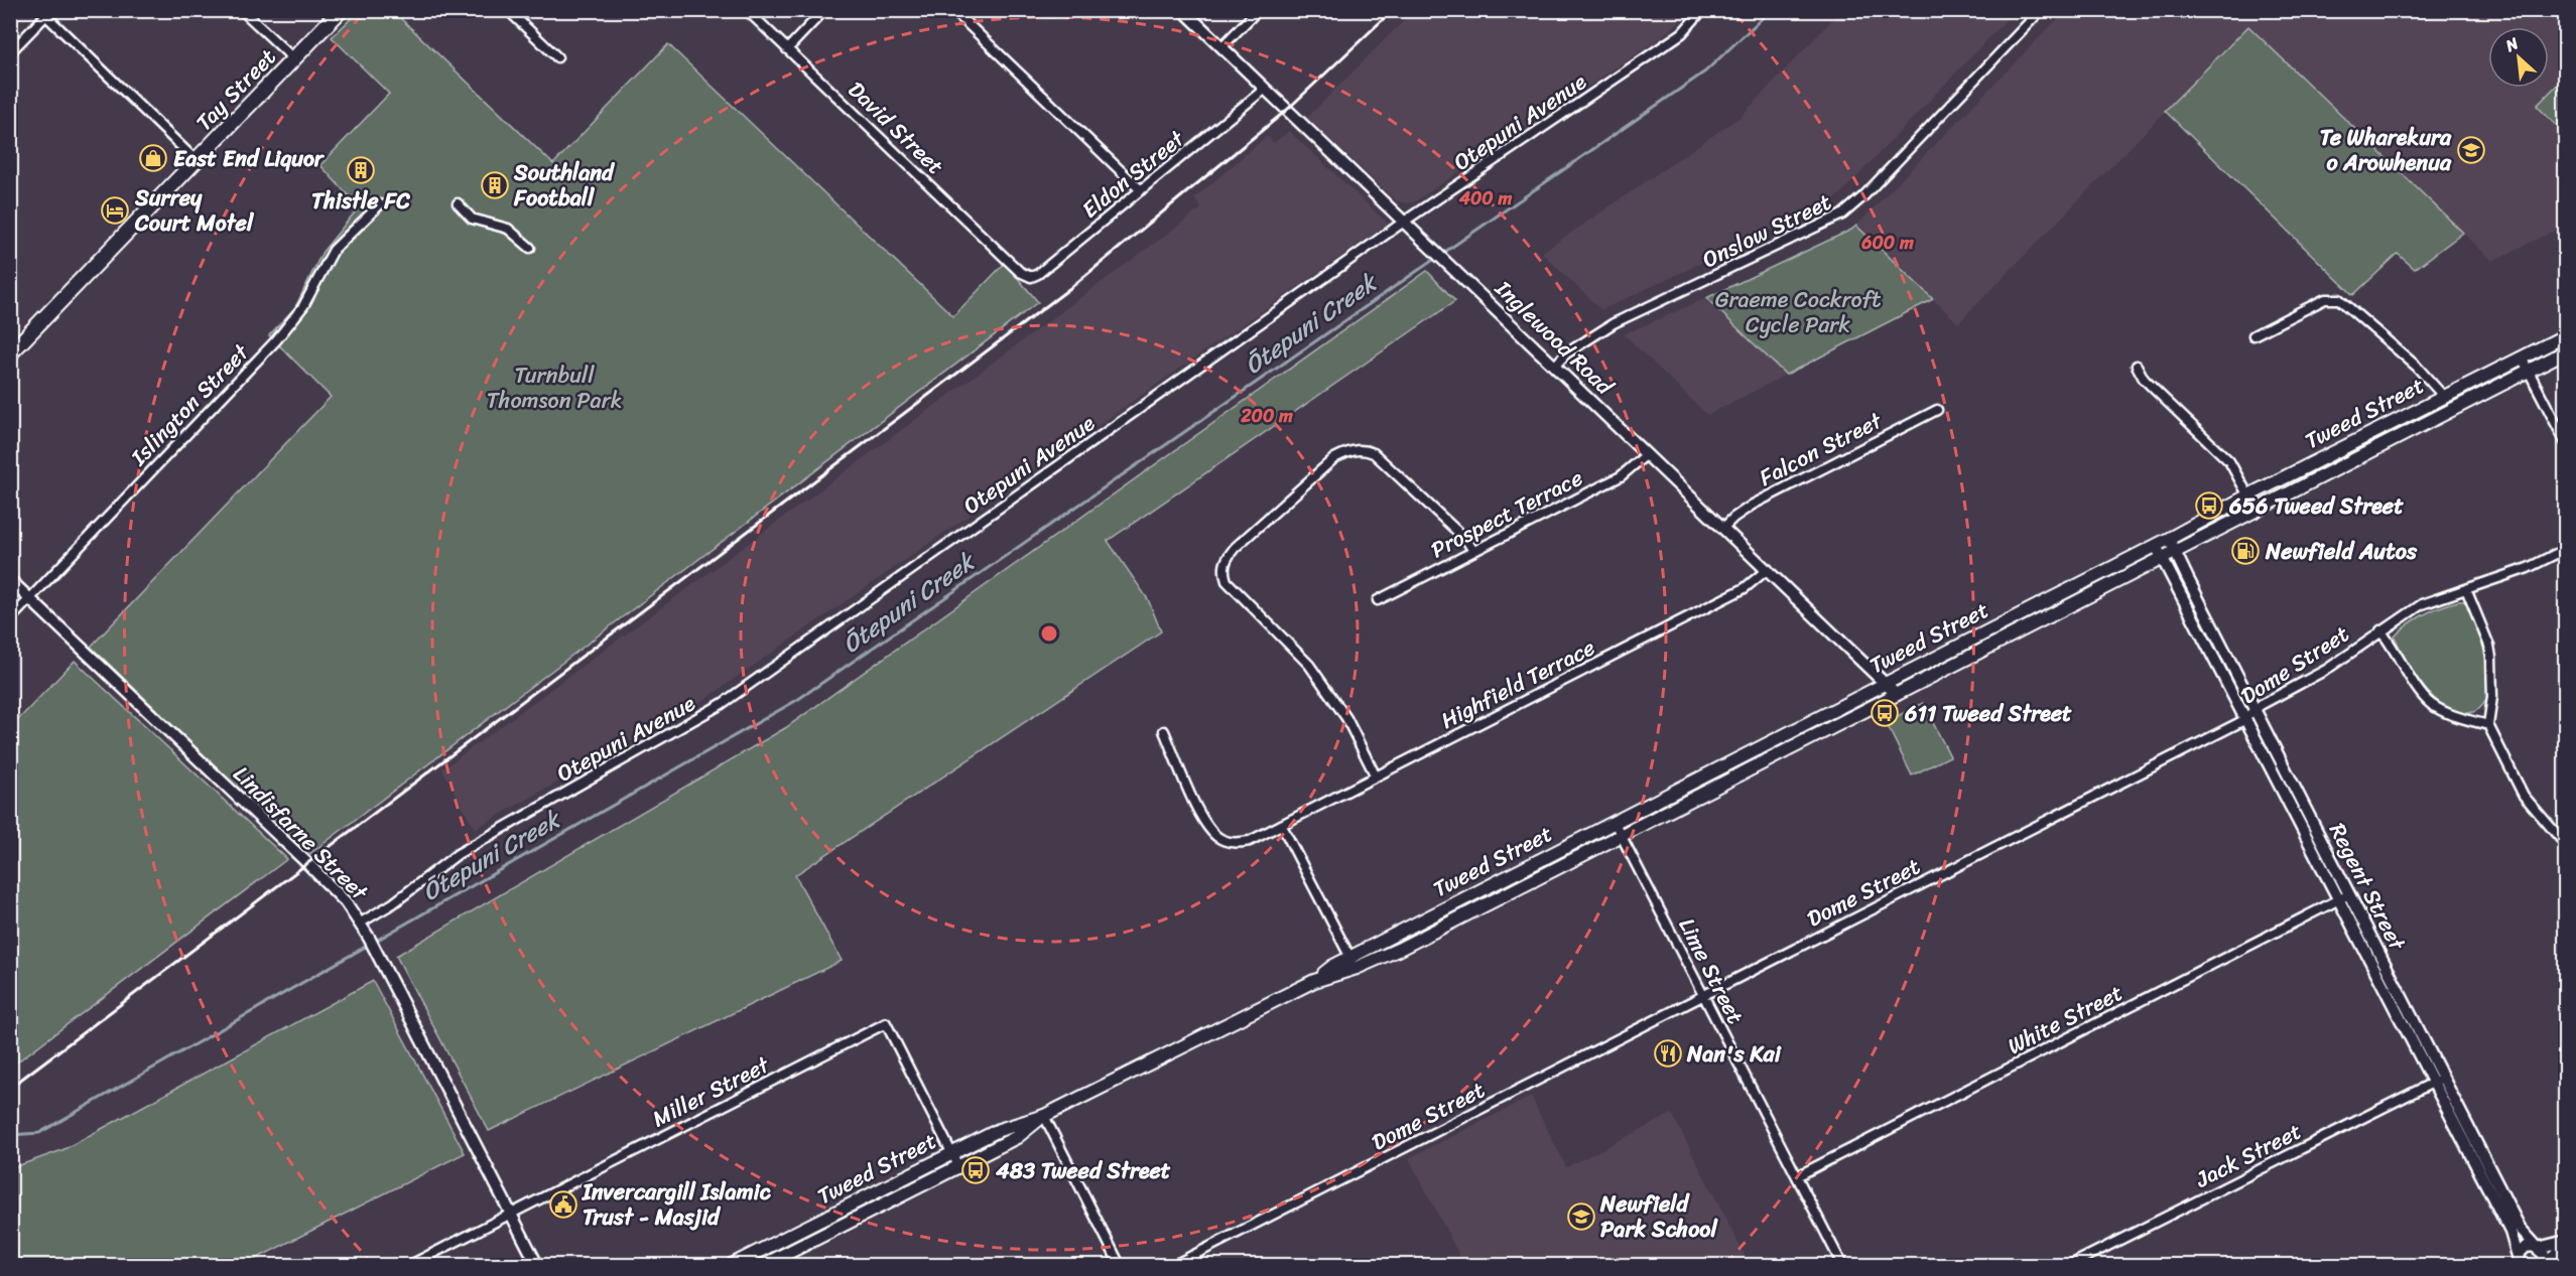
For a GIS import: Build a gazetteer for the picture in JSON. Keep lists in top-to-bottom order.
{
  "streets": {
    "highway": ["Tay Street"],
    "main road": ["Tweed Street"],
    "street": [
      "Otepuni Avenue",
      "David Street",
      "Eldon Street",
      "Onslow Street",
      "Inglewood Road",
      "Islington Street",
      "Falcon Street",
      "Prospect Terrace",
      "Dome Street",
      "Highfield Terrace",
      "Lindisfarne Street",
      "Regent Street",
      "Lime Street",
      "White Street",
      "Miller Street",
      "Jack Street"
    ]
  },
  "crossings": [
    ["Otepuni Avenue", "Inglewood Road"],
    ["Otepuni Avenue", "Lindisfarne Street"],
    ["David Street", "Eldon Street"],
    ["Eldon Street", "Inglewood Road"],
    ["Onslow Street", "Inglewood Road"],
    ["Inglewood Road", "Tweed Street"],
    ["Inglewood Road", "Falcon Street"],
    ["Inglewood Road", "Prospect Terrace"],
    ["Inglewood Road", "Highfield Terrace"],
    ["Islington Street", "Lindisfarne Street"],
    ["Tweed Street", "Regent Street"],
    ["Tweed Street", "Lime Street"],
    ["Tweed Street", "Miller Street"],
    ["Dome Street", "Regent Street"],
    ["Dome Street", "Lime Street"],
    ["Lindisfarne Street", "Miller Street"],
    ["Regent Street", "White Street"],
    ["Regent Street", "Jack Street"],
    ["Lime Street", "White Street"]
  ],
  "water": ["Ōtepuni Creek"],
  "parks": ["Graeme Cockroft Cycle Park", "Turnbull Thomson Park"],
  "places": {
    "school or university": ["Te Wharekura o Arowhenua", "Newfield Park School"],
    "shop": ["East End Liquor"],
    "building": ["Thistle FC", "Southland Football"],
    "hotel": ["Surrey Court Motel"],
    "bus stop": ["656 Tweed Street", "611 Tweed Street", "483 Tweed Street"],
    "fuel station": ["Newfield Autos"],
    "restaurant": ["Nan's Kai"],
    "public building": ["Invercargill Islamic Trust - Masjid"]
  },
  "north": "top left",
  "rings": ["400 m", "600 m", "200 m"]
}
